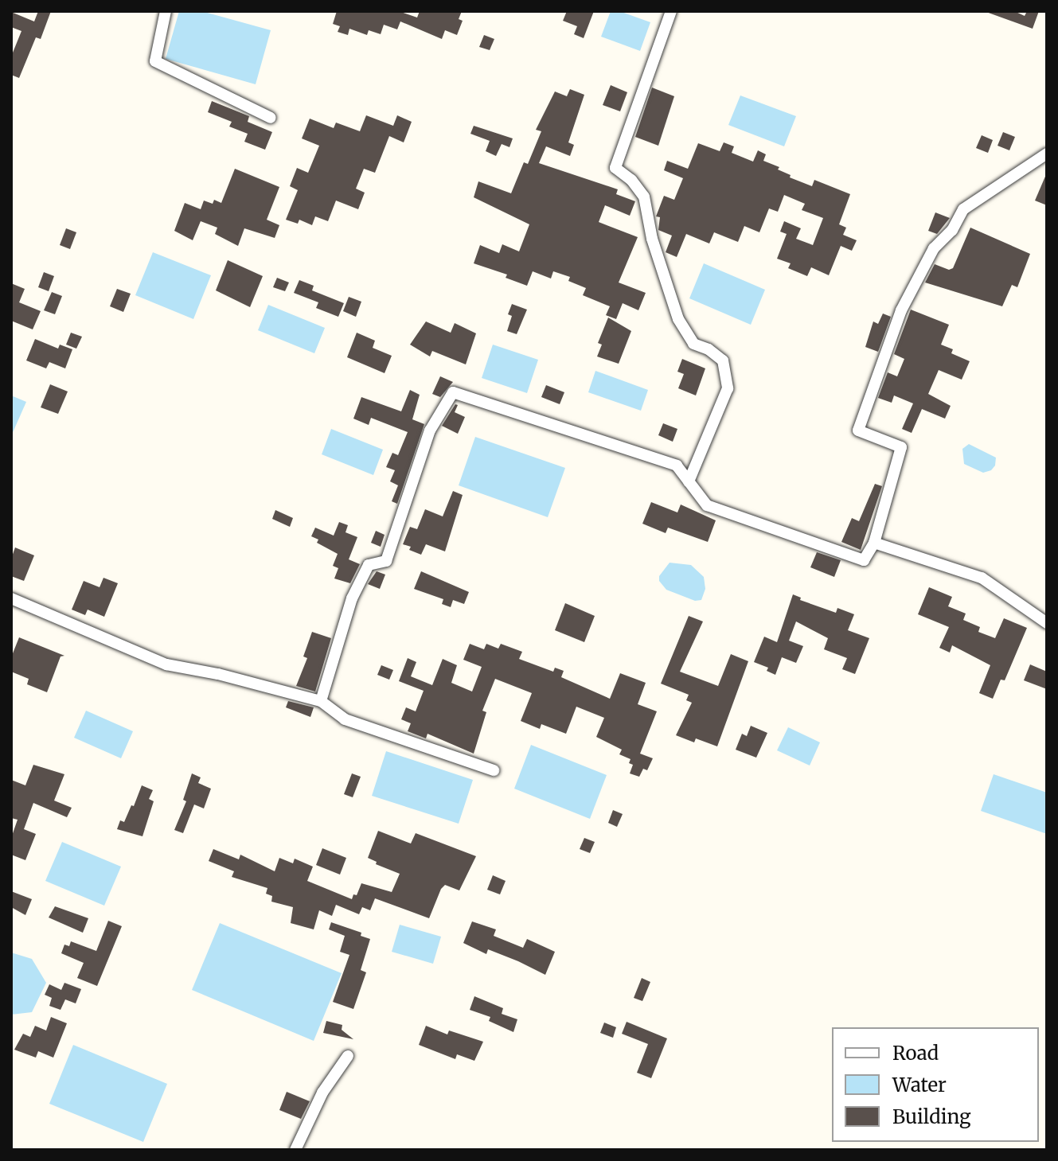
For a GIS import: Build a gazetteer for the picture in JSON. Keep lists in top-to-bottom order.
{
  "legend": ["Road", "Water", "Building"]
}
